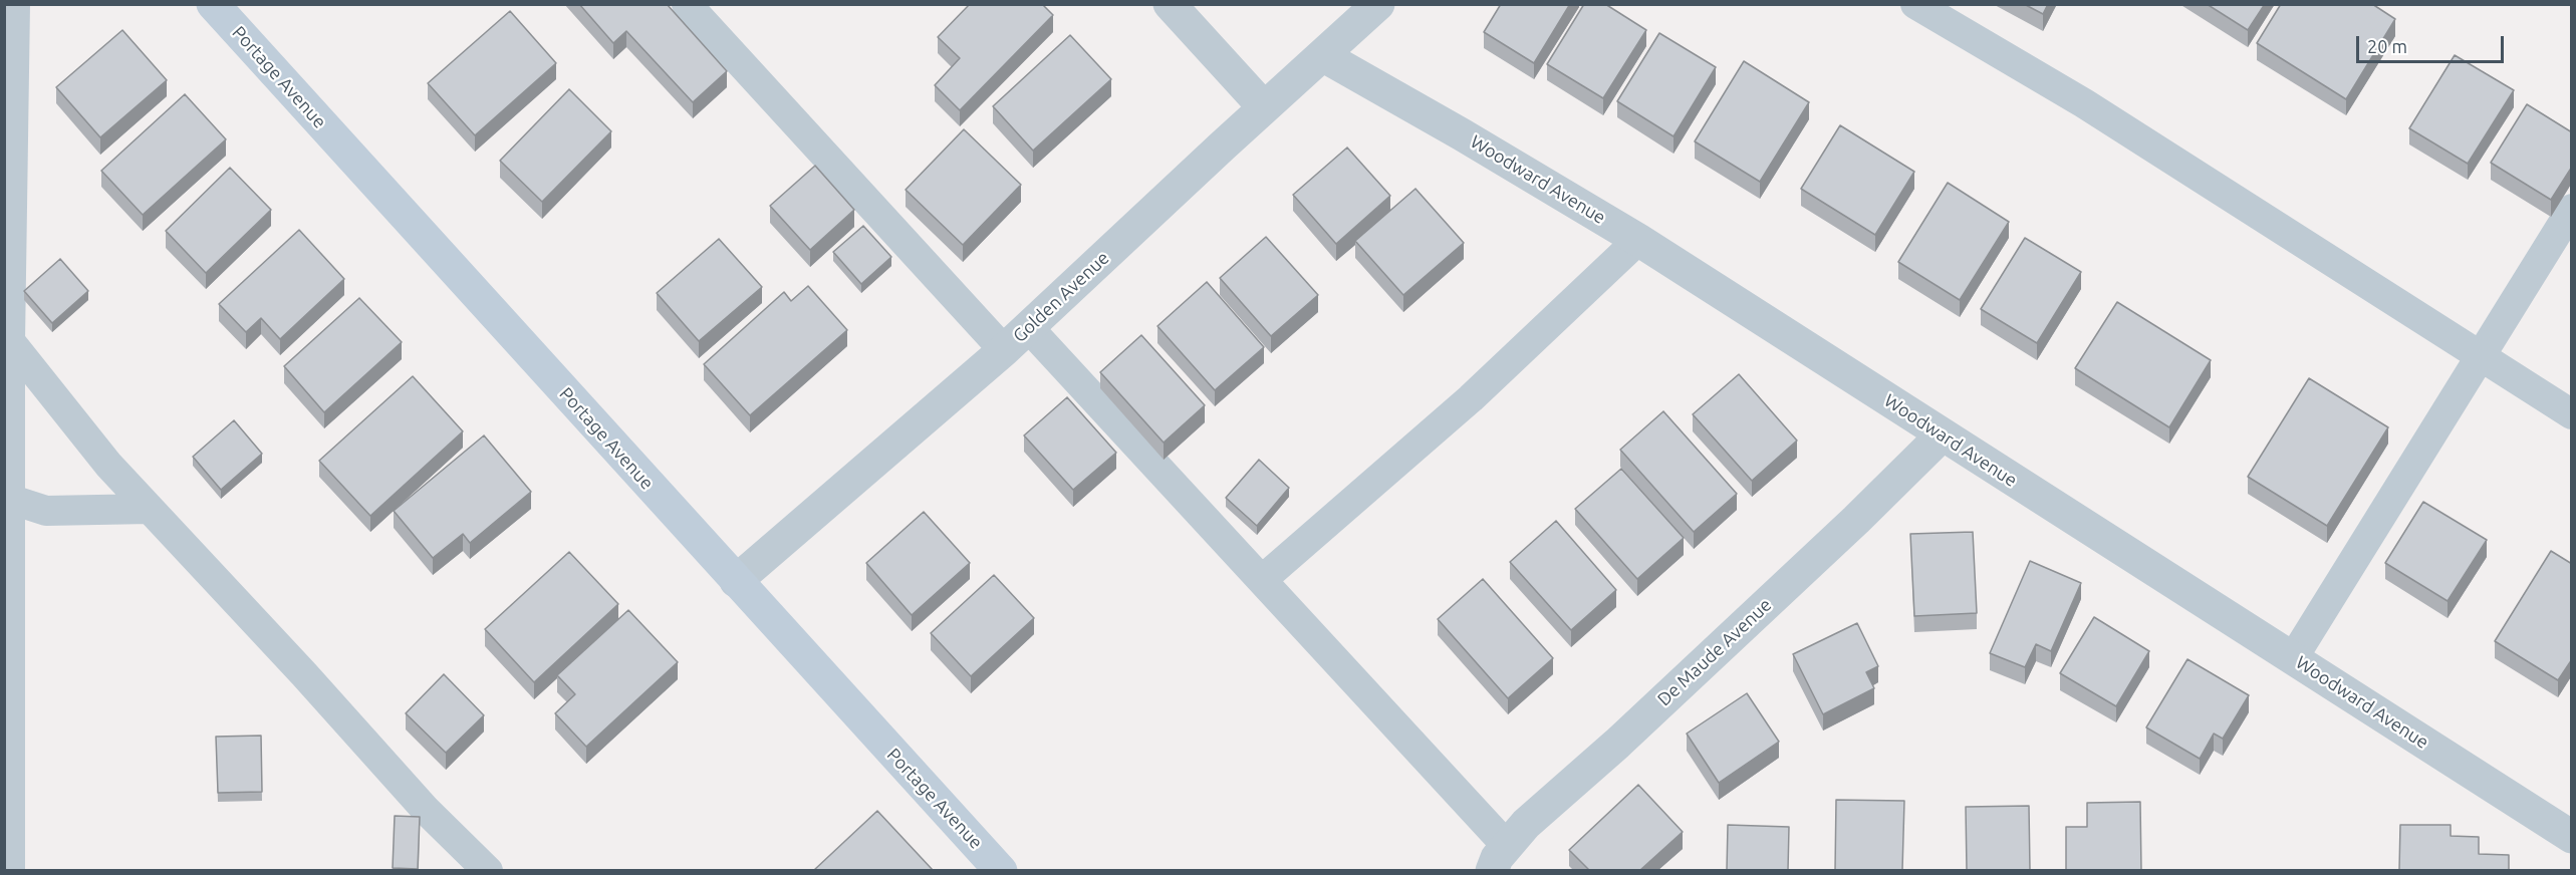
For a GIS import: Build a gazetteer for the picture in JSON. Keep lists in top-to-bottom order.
{
  "streets": {
    "main road": ["Portage Avenue"],
    "street": ["Woodward Avenue", "Golden Avenue", "De Maude Avenue"]
  },
  "crossings": [
    ["Portage Avenue", "Golden Avenue"],
    ["Woodward Avenue", "Golden Avenue"],
    ["Woodward Avenue", "De Maude Avenue"]
  ],
  "scale_bar": "20 m"
}
